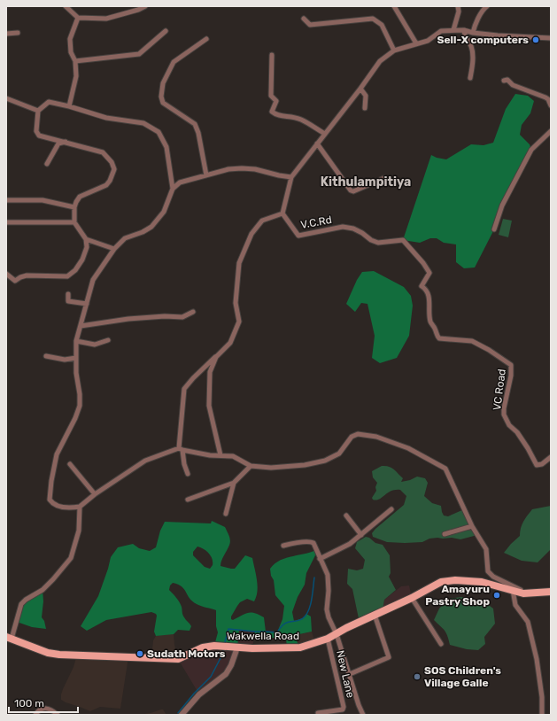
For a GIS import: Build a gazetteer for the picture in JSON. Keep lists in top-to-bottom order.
{
  "streets": {
    "main road": ["Wakwella Road"],
    "street": ["V.C.Rd", "VC Road", "New Lane"]
  },
  "crossings": [
    ["V.C.Rd", "VC Road"],
    ["Wakwella Road", "New Lane"]
  ],
  "districts": ["Kithulampitiya"],
  "places": [
    "Sell-X computers",
    "Amayuru Pastry Shop",
    "Sudath Motors",
    "SOS Children's Village Galle"
  ],
  "scale_bar": "100 m"
}
